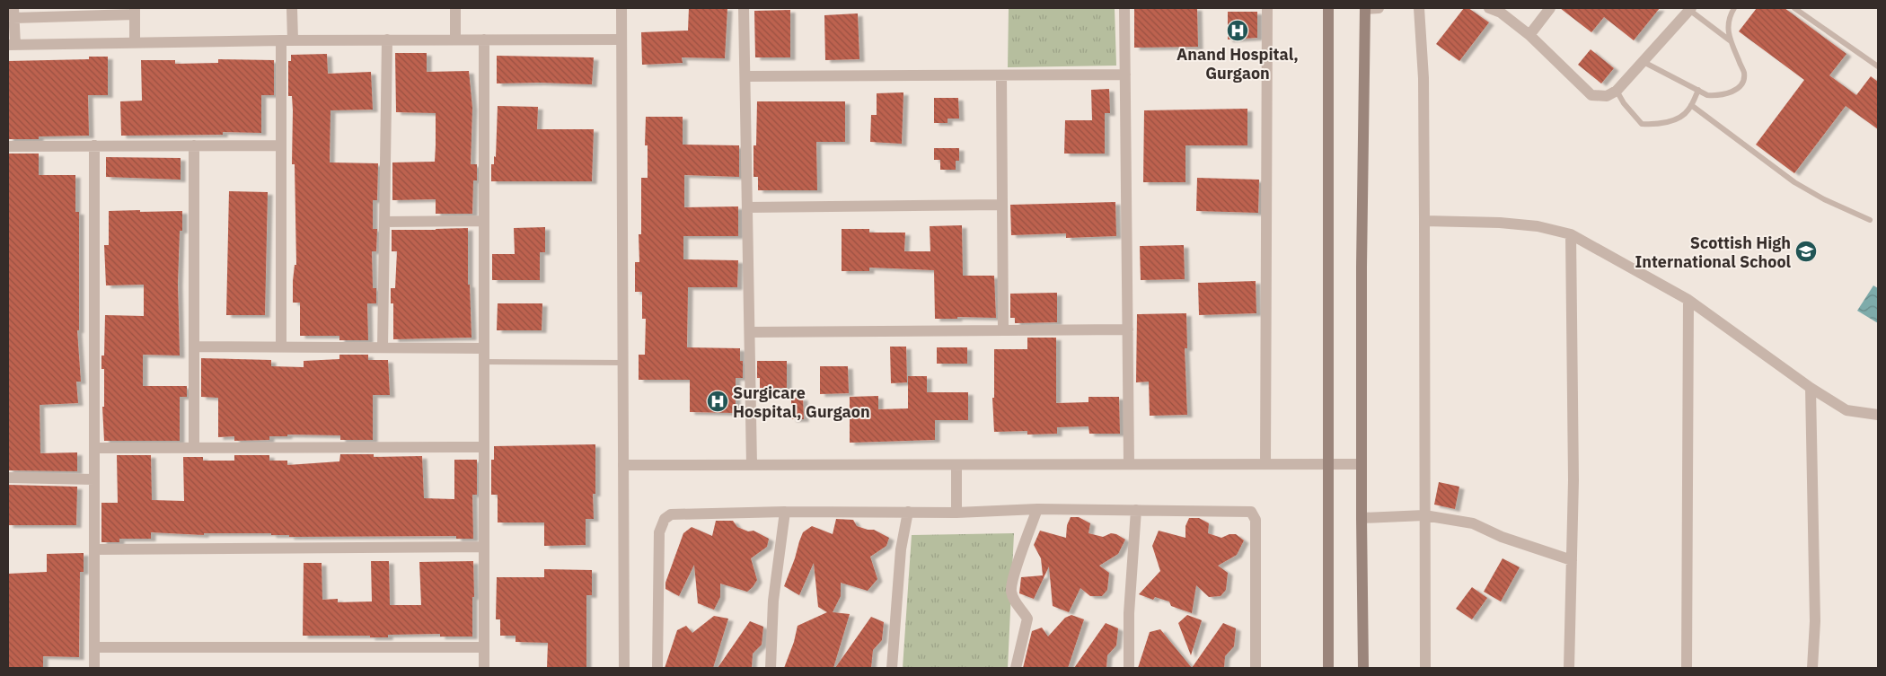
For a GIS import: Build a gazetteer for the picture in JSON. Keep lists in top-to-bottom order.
{
  "places": {
    "hospital": ["Anand Hospital, Gurgaon", "Surgicare Hospital, Gurgaon"],
    "school or university": ["Scottish High International School"]
  }
}
